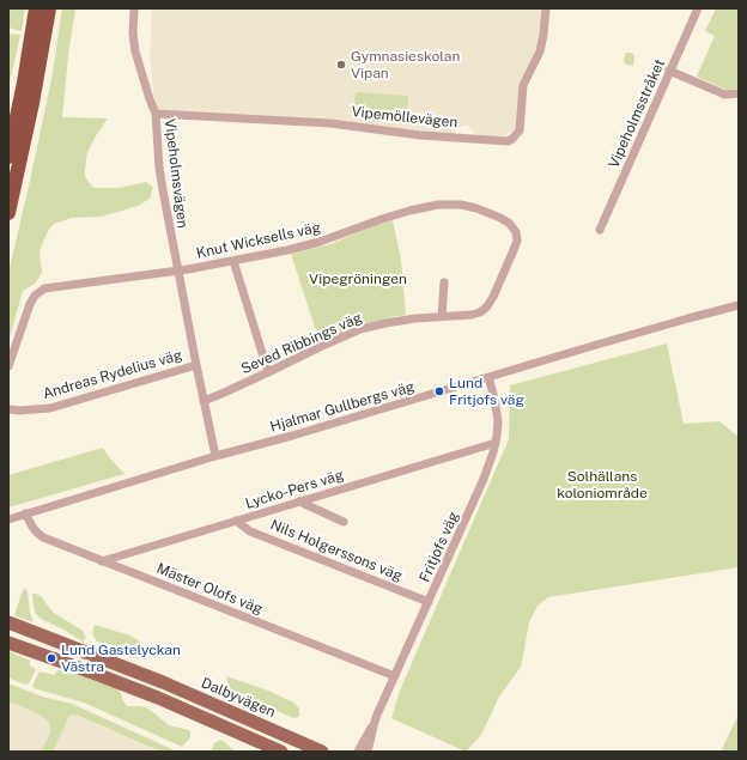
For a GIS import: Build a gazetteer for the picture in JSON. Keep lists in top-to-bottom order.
{
  "streets": {
    "main road": ["Dalbyvägen"],
    "street": [
      "Vipeholmsstråket",
      "Vipemöllevägen",
      "Vipeholmsvägen",
      "Knut Wicksells väg",
      "Seved Ribbings väg",
      "Andreas Rydelius väg",
      "Hjalmar Gullbergs väg",
      "Lycko-Pers väg",
      "Fritjofs väg",
      "Nils Holgerssons väg",
      "Mäster Olofs väg"
    ]
  },
  "crossings": [
    ["Vipemöllevägen", "Vipeholmsvägen"],
    ["Vipeholmsvägen", "Knut Wicksells väg"],
    ["Vipeholmsvägen", "Seved Ribbings väg"],
    ["Vipeholmsvägen", "Andreas Rydelius väg"],
    ["Vipeholmsvägen", "Hjalmar Gullbergs väg"],
    ["Knut Wicksells väg", "Seved Ribbings väg"],
    ["Hjalmar Gullbergs väg", "Fritjofs väg"],
    ["Hjalmar Gullbergs väg", "Mäster Olofs väg"],
    ["Lycko-Pers väg", "Fritjofs väg"],
    ["Lycko-Pers väg", "Nils Holgerssons väg"],
    ["Lycko-Pers väg", "Mäster Olofs väg"],
    ["Fritjofs väg", "Nils Holgerssons väg"],
    ["Fritjofs väg", "Mäster Olofs väg"]
  ],
  "parks": ["Vipegröningen", "Solhällans koloniområde"],
  "places": ["Gymnasieskolan Vipan", "Lund Fritjofs väg", "Lund Gastelyckan Västra"]
}
